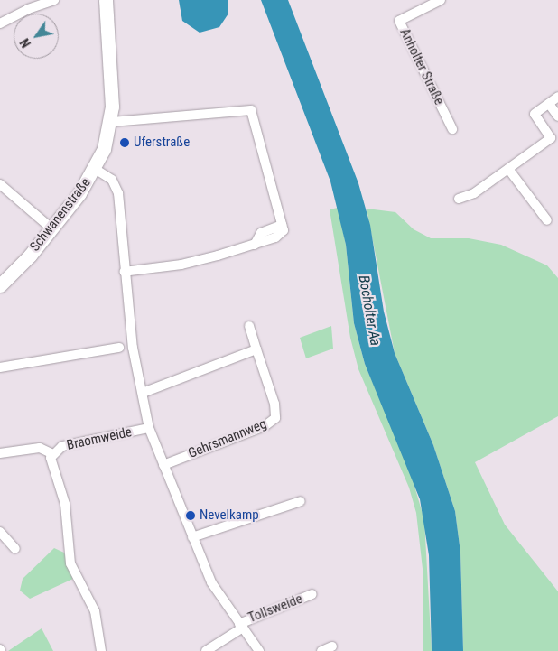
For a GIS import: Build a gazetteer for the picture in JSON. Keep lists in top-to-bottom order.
{
  "streets": {
    "street": [
      "Anholter Straße",
      "Schwanenstraße",
      "Braomweide",
      "Gehrsmannweg",
      "Tollsweide"
    ]
  },
  "water": ["Bocholter Aa"],
  "places": ["Uferstraße", "Nevelkamp"],
  "north": "bottom left"
}
